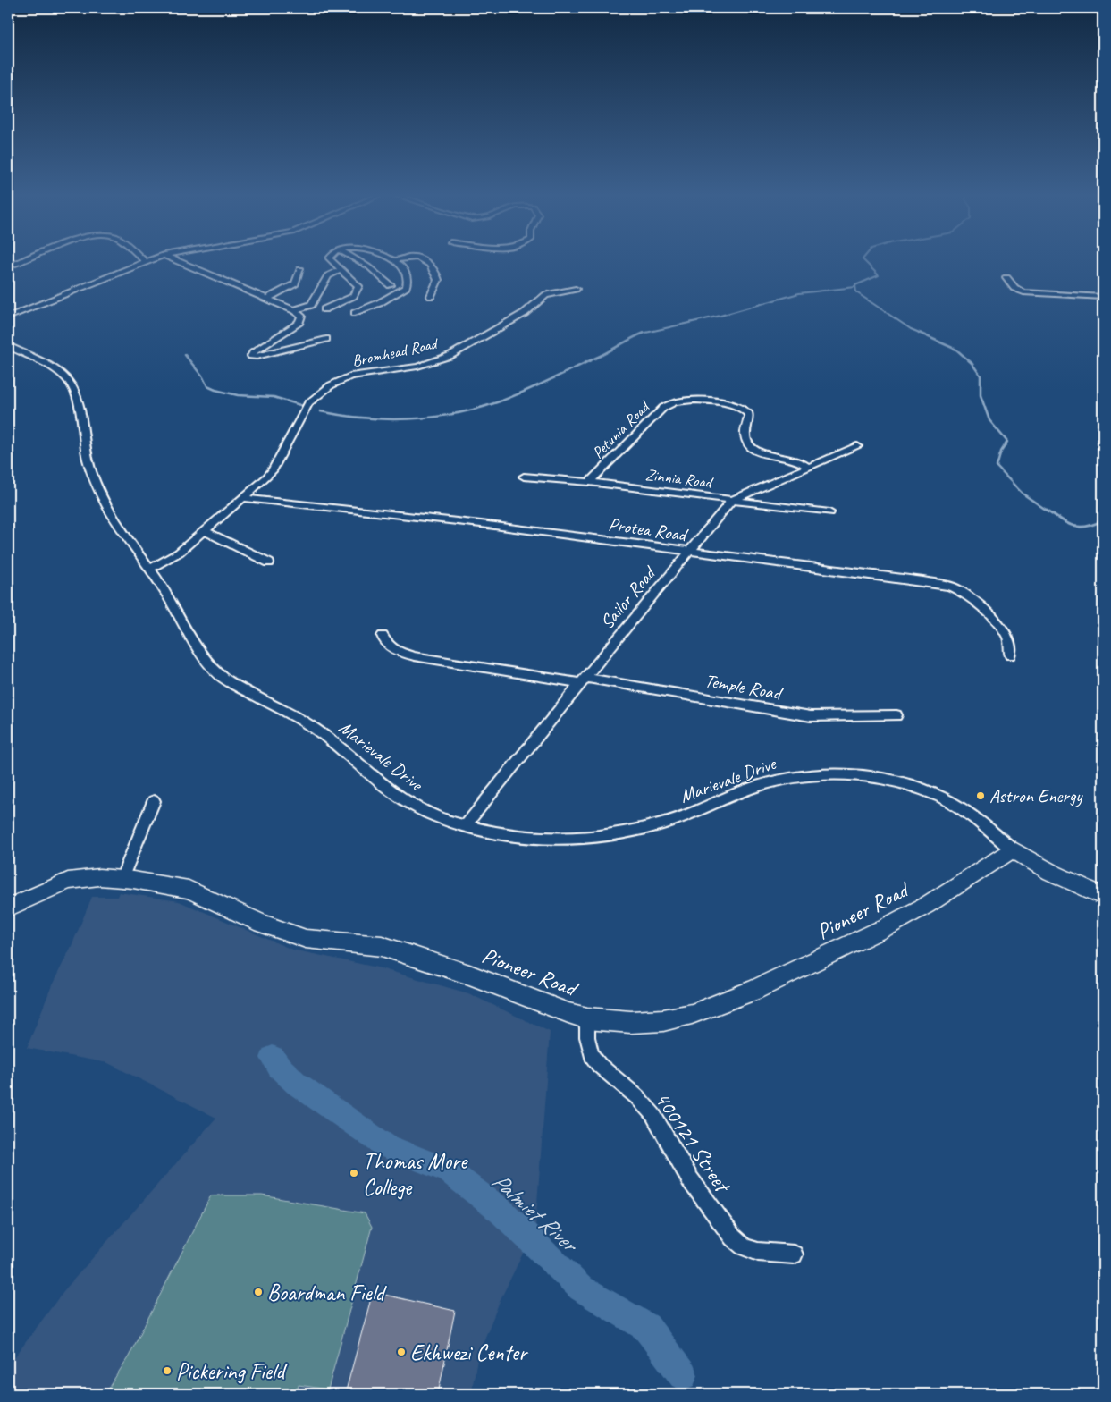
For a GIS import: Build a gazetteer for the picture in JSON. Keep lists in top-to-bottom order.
{
  "streets": {
    "main road": ["Pioneer Road"],
    "street": [
      "Bromhead Road",
      "Petunia Road",
      "Zinnia Road",
      "Protea Road",
      "Sailor Road",
      "Temple Road",
      "Marievale Drive",
      "400121 Street"
    ]
  },
  "crossings": [
    ["Bromhead Road", "Protea Road"],
    ["Bromhead Road", "Marievale Drive"],
    ["Petunia Road", "Zinnia Road"],
    ["Petunia Road", "Sailor Road"],
    ["Zinnia Road", "Sailor Road"],
    ["Protea Road", "Sailor Road"],
    ["Sailor Road", "Temple Road"],
    ["Sailor Road", "Marievale Drive"],
    ["Marievale Drive", "Pioneer Road"],
    ["Pioneer Road", "400121 Street"]
  ],
  "water": ["Palmiet River"],
  "places": [
    "Astron Energy",
    "Thomas More College",
    "Boardman Field",
    "Ekhwezi Center",
    "Pickering Field"
  ]
}
